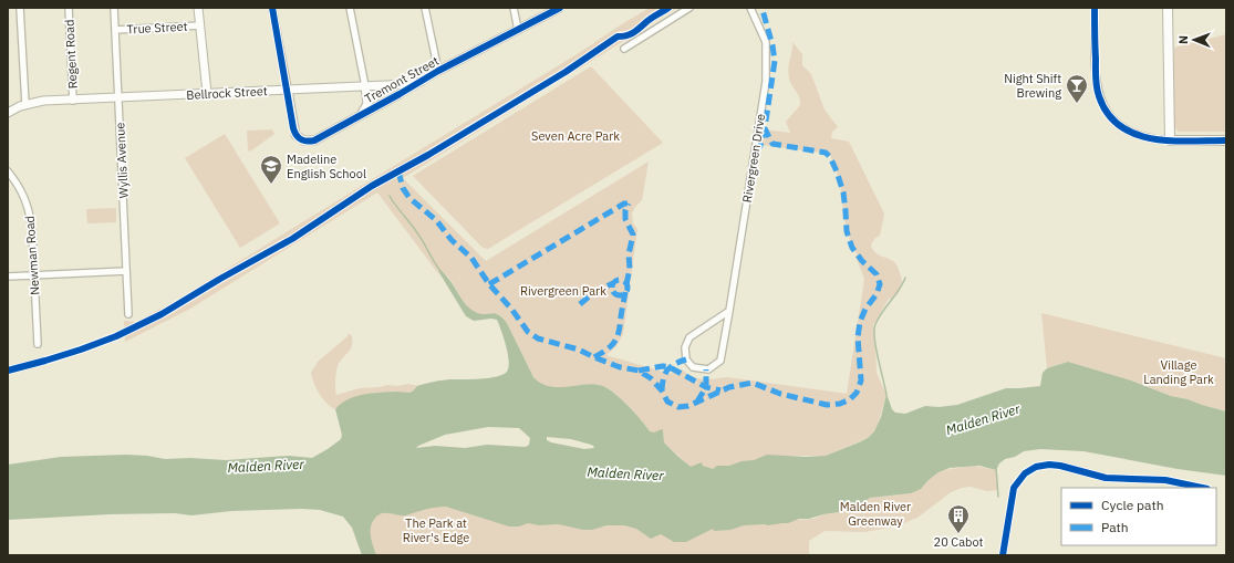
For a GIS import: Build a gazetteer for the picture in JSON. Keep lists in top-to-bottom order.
{
  "streets": {
    "street": [
      "True Street",
      "Regent Road",
      "Tremont Street",
      "Bellrock Street",
      "Rivergreen Drive",
      "Wyllis Avenue",
      "Newman Road"
    ]
  },
  "crossings": [
    ["True Street", "Wyllis Avenue"],
    ["Regent Road", "Bellrock Street"],
    ["Tremont Street", "Bellrock Street"],
    ["Bellrock Street", "Wyllis Avenue"]
  ],
  "water": ["Malden River"],
  "parks": [
    "Seven Acre Park",
    "Rivergreen Park",
    "Village Landing Park",
    "Malden River Greenway",
    "The Park at River's Edge"
  ],
  "places": {
    "bar": ["Night Shift Brewing"],
    "school or university": ["Madeline English School"],
    "building": ["20 Cabot"]
  },
  "legend": ["Cycle path", "Path"],
  "north": "left"
}
